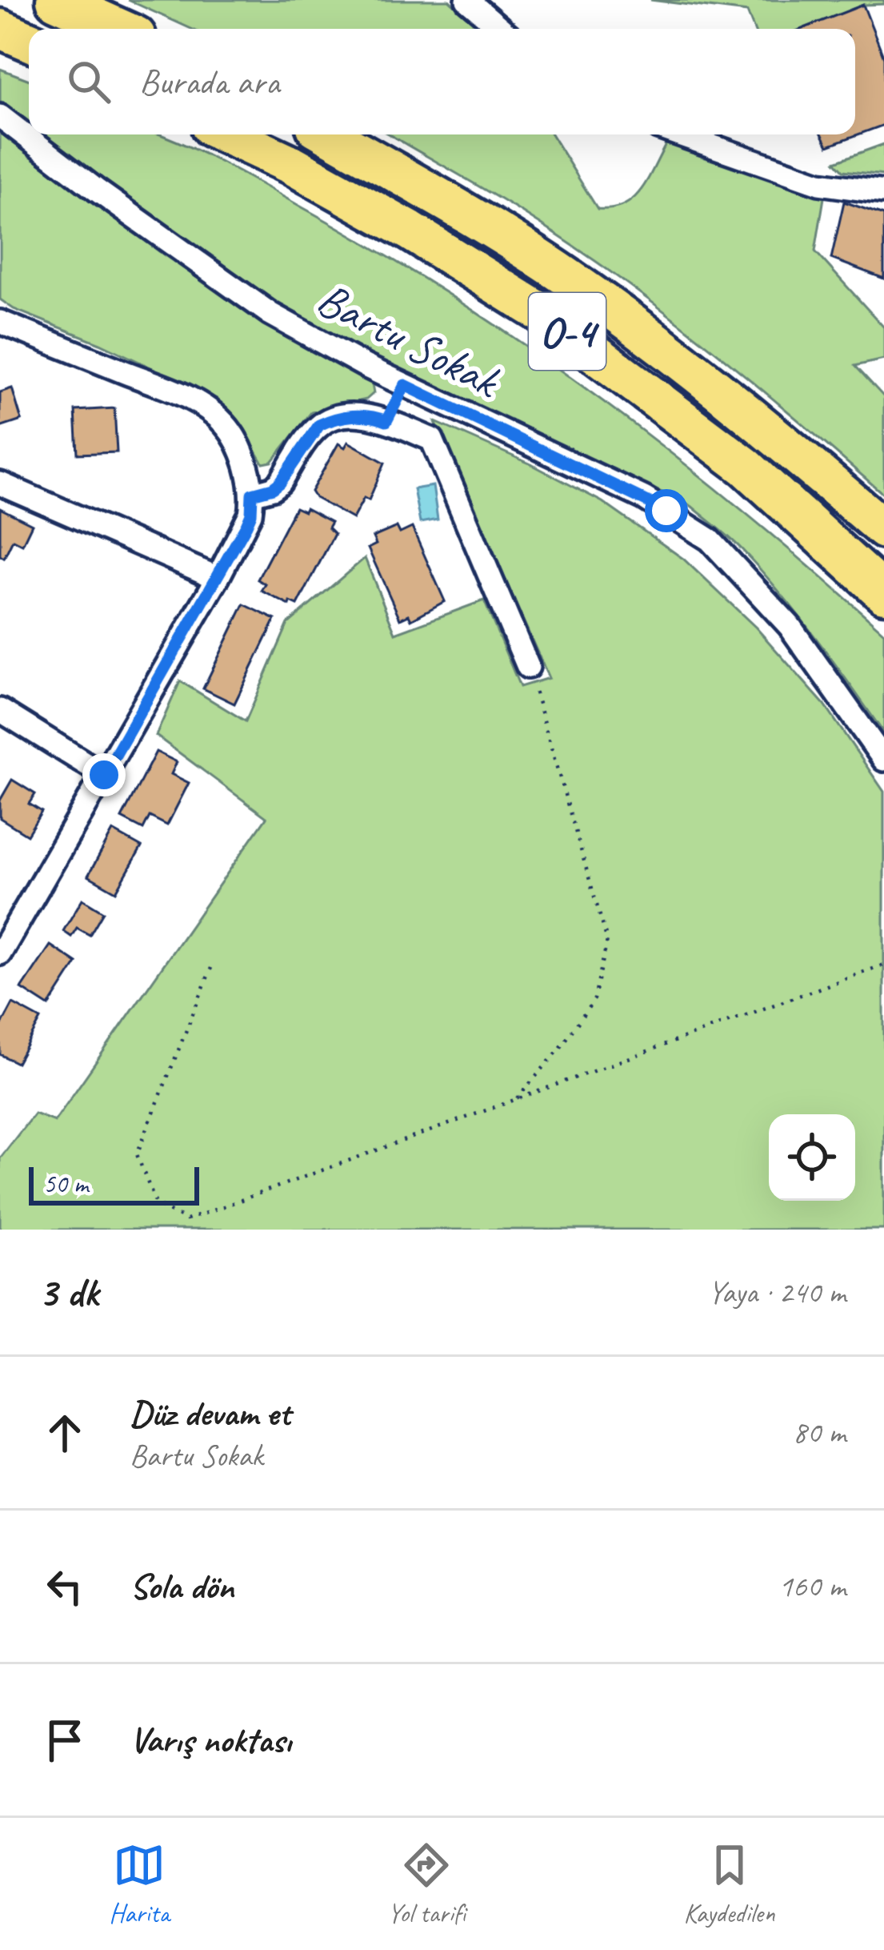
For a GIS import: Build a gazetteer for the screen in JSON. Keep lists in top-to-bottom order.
{
  "streets": {
    "highway": ["O-4"],
    "street": ["Bartu Sokak"]
  },
  "scale_bar": "50 m",
  "page": {
    "search": "Burada ara",
    "scale": "50 m",
    "heading": ["3 dk", "Yaya · 240 m"],
    "list": [
      ["Düz devam et", "Bartu Sokak", "80 m"],
      ["Sola dön", "160 m"],
      "Varış noktası"
    ],
    "nav": ["Harita", "Yol tarifi", "Kaydedilen"]
  }
}
